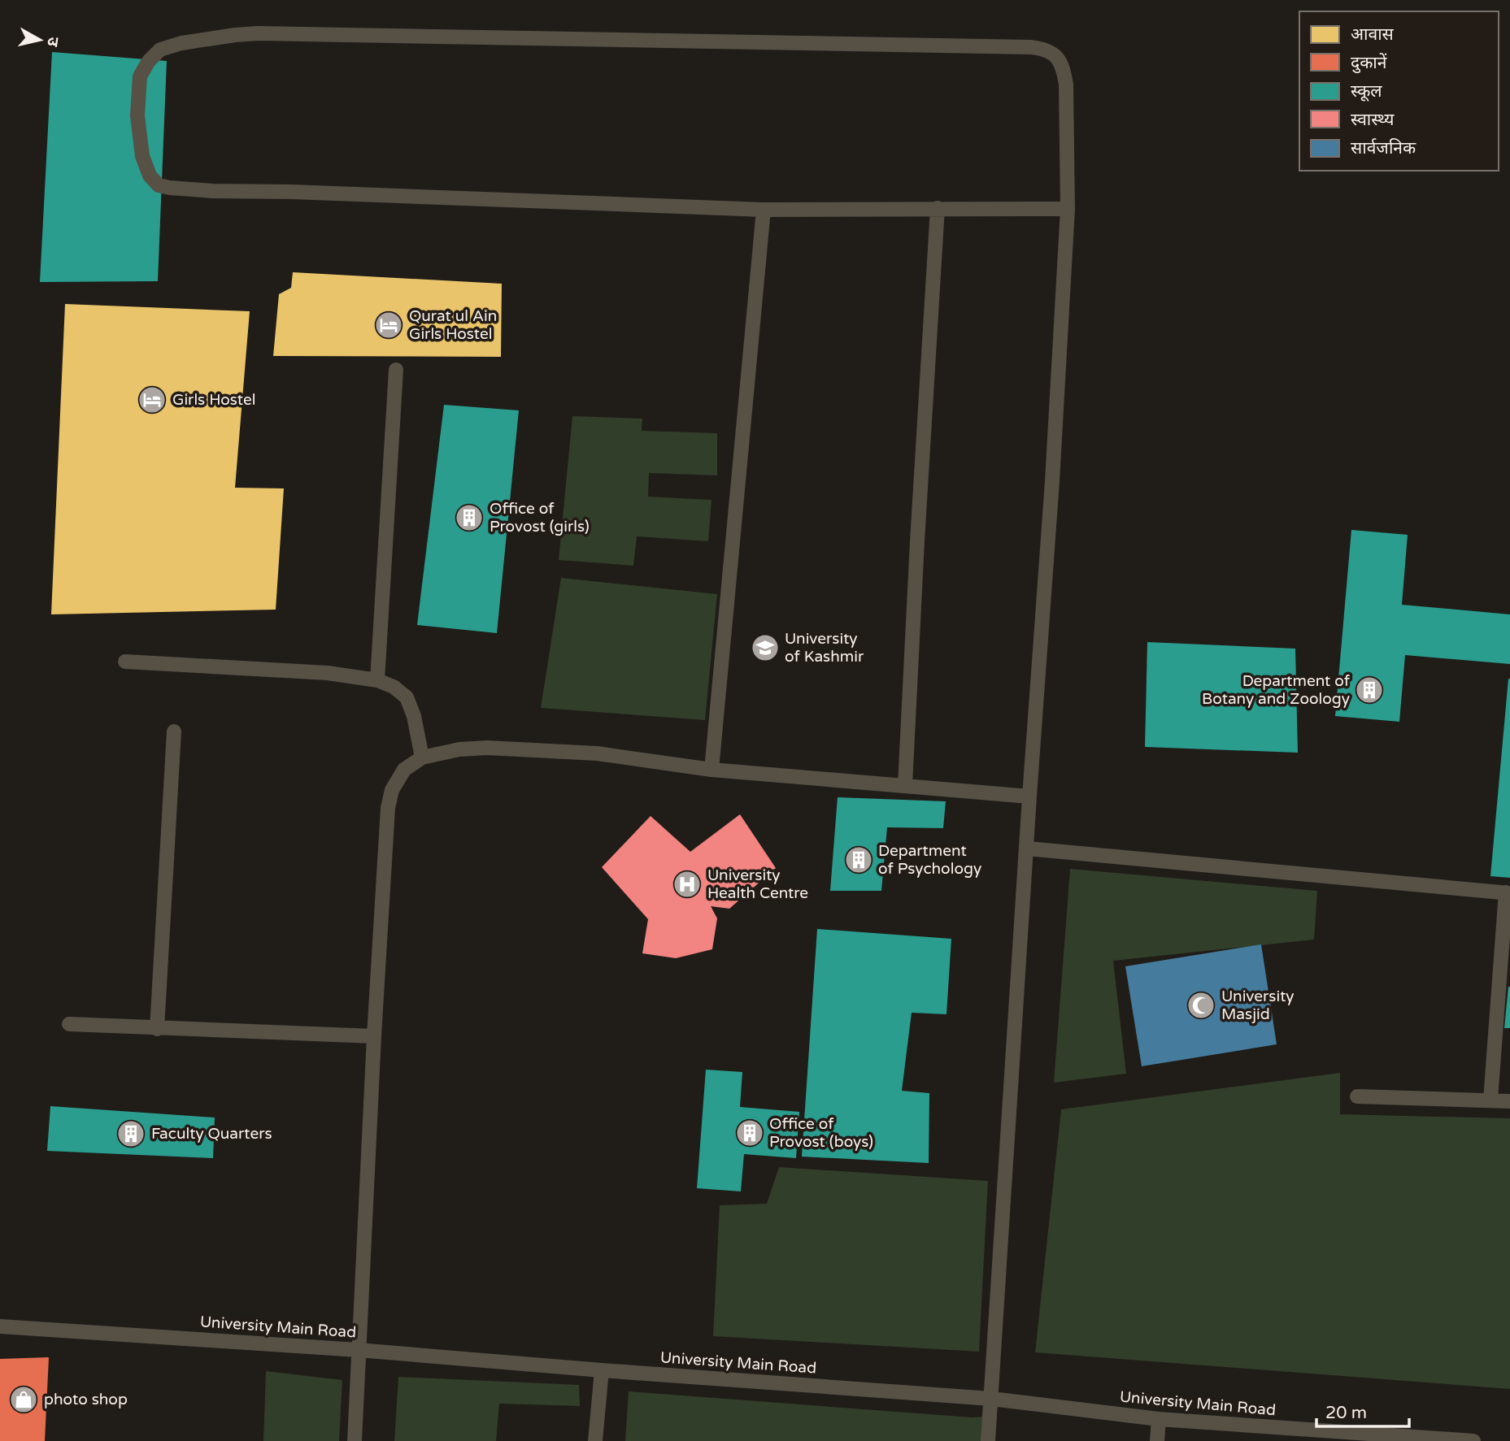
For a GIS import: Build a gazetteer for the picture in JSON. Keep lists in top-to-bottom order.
{
  "streets": {
    "lane": ["University Main Road"]
  },
  "places": {
    "hotel": ["Qurat ul Ain Girls Hostel", "Girls Hostel"],
    "building": [
      "Office of Provost (girls)",
      "Department of Botany and Zoology",
      "Department of Psychology",
      "Office of Provost (boys)",
      "Faculty Quarters"
    ],
    "school or university": ["University of Kashmir"],
    "hospital": ["University Health Centre"],
    "mosque": ["University Masjid"],
    "shop": ["photo shop"]
  },
  "legend": [
    "आवास",
    "दुकानें",
    "स्कूल",
    "स्वास्थ्य",
    "सार्वजनिक"
  ],
  "scale_bar": "20 m",
  "north": "right"
}
